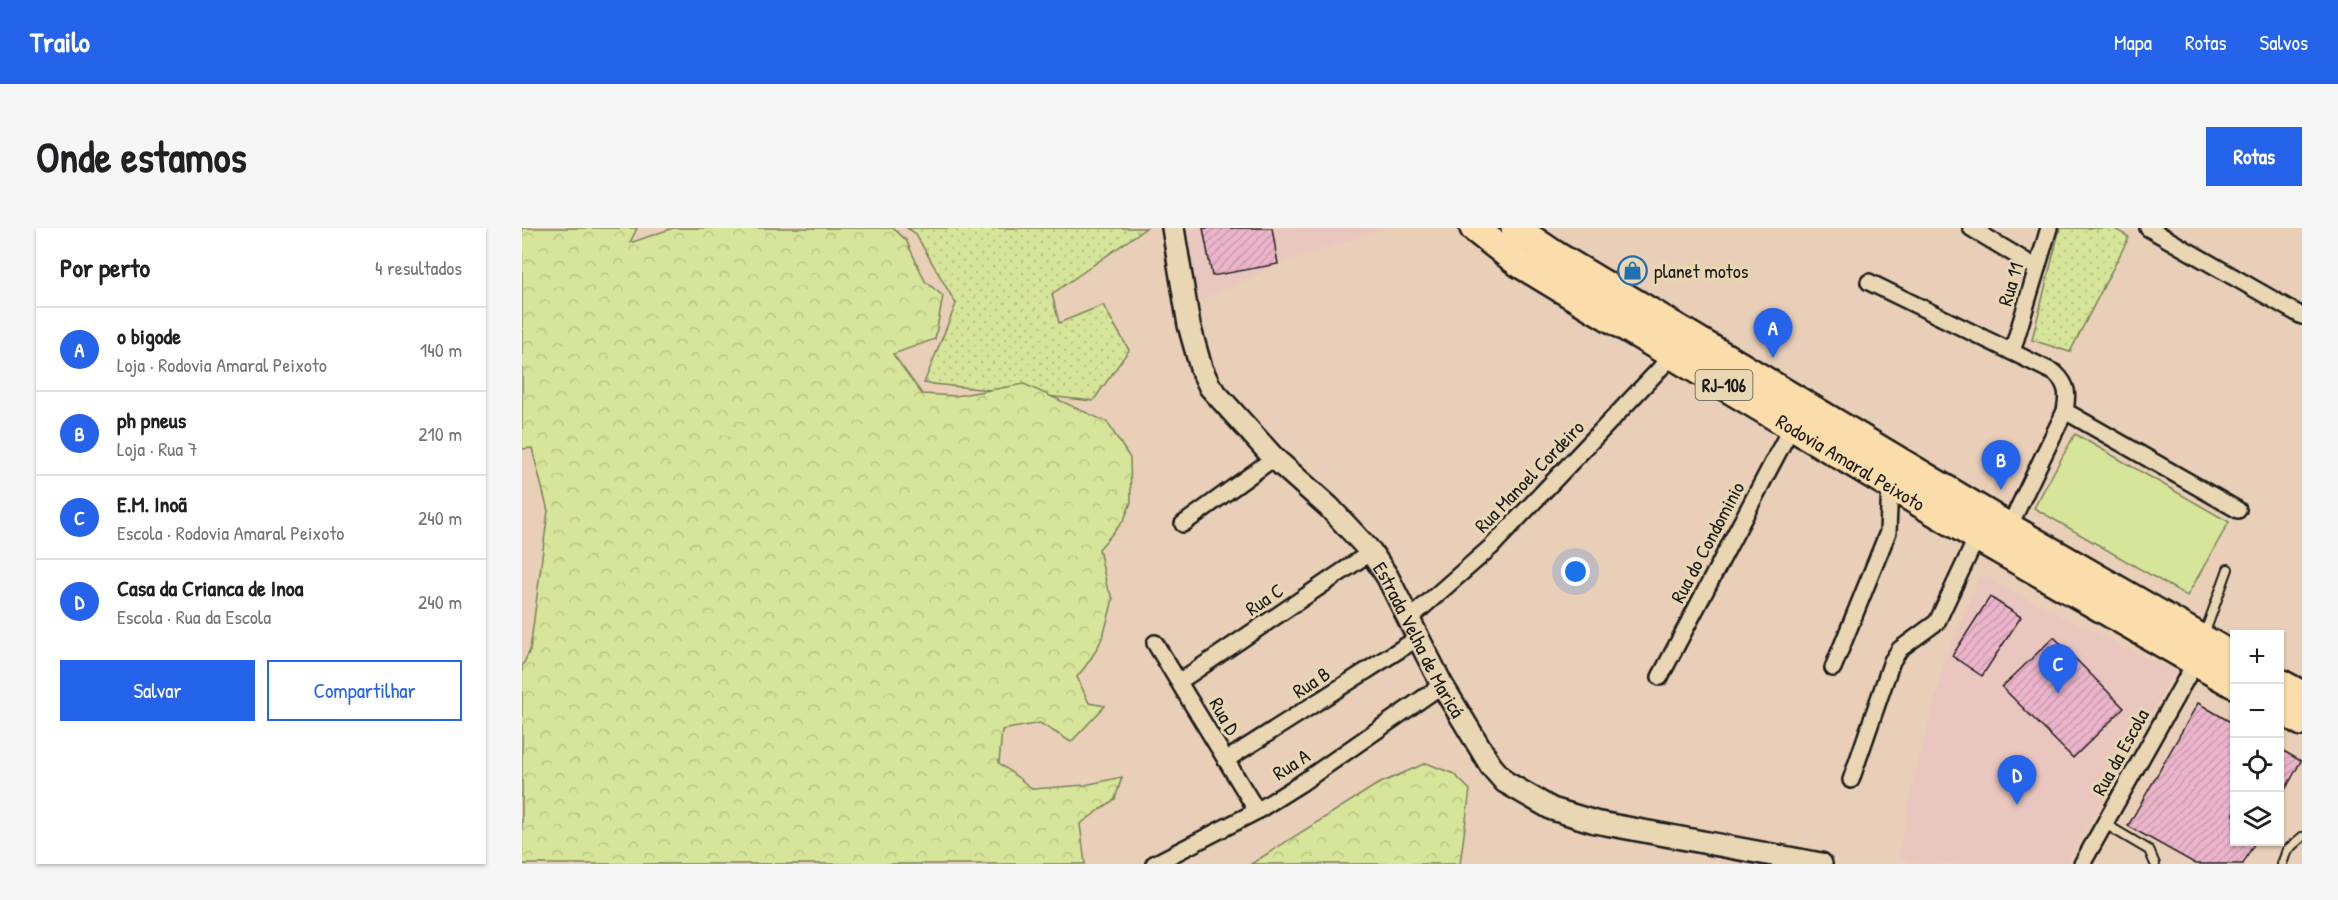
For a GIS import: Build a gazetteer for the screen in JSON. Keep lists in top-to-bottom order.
{
  "streets": {
    "highway": ["RJ-106", "Rodovia Amaral Peixoto"],
    "street": [
      "Rua 11",
      "Rua Manoel Cordeiro",
      "Rua do Condominio",
      "Rua C",
      "Estrada Velha de Maricá",
      "Rua B",
      "Rua D",
      "Rua da Escola",
      "Rua A"
    ]
  },
  "crossings": [
    ["Rodovia Amaral Peixoto", "Rua Manoel Cordeiro"],
    ["Rodovia Amaral Peixoto", "Rua do Condominio"],
    ["Rodovia Amaral Peixoto", "Rua da Escola"],
    ["Rua Manoel Cordeiro", "Estrada Velha de Maricá"],
    ["Rua Manoel Cordeiro", "Rua B"],
    ["Rua C", "Estrada Velha de Maricá"],
    ["Rua C", "Rua D"],
    ["Estrada Velha de Maricá", "Rua B"],
    ["Estrada Velha de Maricá", "Rua A"],
    ["Rua B", "Rua D"],
    ["Rua D", "Rua A"]
  ],
  "places": {
    "shop": ["planet motos"]
  },
  "page": {
    "header": "Trailo",
    "nav": ["Mapa", "Rotas", "Salvos"],
    "buttons": [
      "Rotas",
      ["Salvar", "Compartilhar"]
    ],
    "title": "Onde estamos",
    "heading": ["Por perto", "4 resultados"],
    "list": [
      {
        "mark": "A",
        "name": "o bigode",
        "note": "Loja · Rodovia Amaral Peixoto",
        "value": "140 m"
      },
      {
        "mark": "B",
        "name": "ph pneus",
        "note": "Loja · Rua 7",
        "value": "210 m"
      },
      {
        "mark": "C",
        "name": "E.M. Inoã",
        "note": "Escola · Rodovia Amaral Peixoto",
        "value": "240 m"
      },
      {
        "mark": "D",
        "name": "Casa da Crianca de Inoa",
        "note": "Escola · Rua da Escola",
        "value": "240 m"
      }
    ],
    "pins": [
      "A",
      "B",
      "C",
      "D"
    ],
    "map_buttons": ["+", "−"]
  }
}
